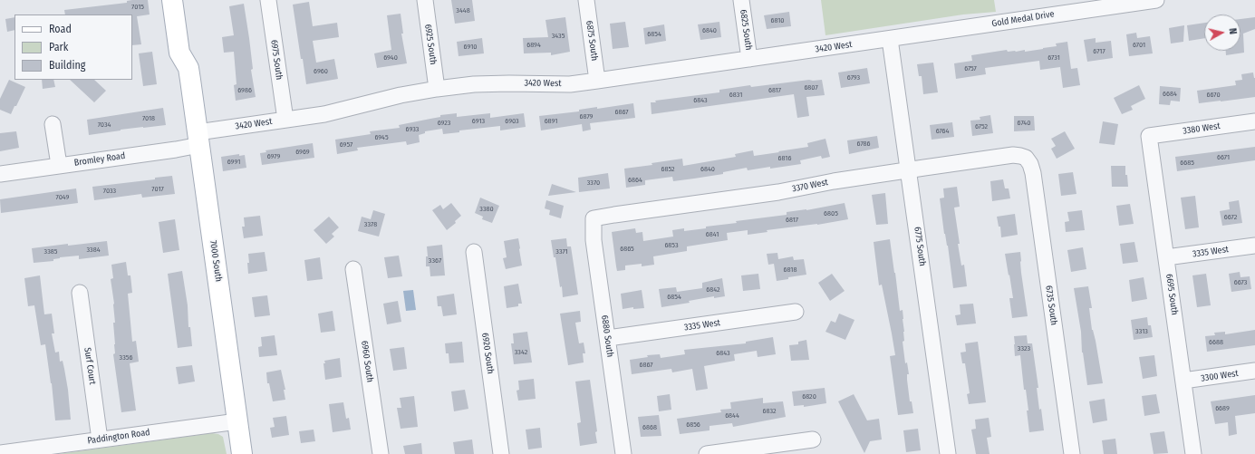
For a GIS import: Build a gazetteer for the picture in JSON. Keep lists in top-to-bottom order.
{
  "streets": {
    "main road": ["7000 South"],
    "street": [
      "Gold Medal Drive",
      "6825 South",
      "6875 South",
      "6925 South",
      "3420 West",
      "6975 South",
      "3380 West",
      "Bromley Road",
      "3370 West",
      "6775 South",
      "3335 West",
      "6695 South",
      "6735 South",
      "6880 South",
      "6920 South",
      "6960 South",
      "Surf Court",
      "3300 West",
      "Paddington Road"
    ]
  },
  "crossings": [
    ["Gold Medal Drive", "3420 West"],
    ["Gold Medal Drive", "6775 South"],
    ["6825 South", "3420 West"],
    ["6875 South", "3420 West"],
    ["6925 South", "3420 West"],
    ["3420 West", "6975 South"],
    ["3420 West", "Bromley Road"],
    ["3420 West", "6775 South"],
    ["3420 West", "7000 South"],
    ["3380 West", "6695 South"],
    ["Bromley Road", "7000 South"],
    ["3370 West", "6775 South"],
    ["3370 West", "6735 South"],
    ["3370 West", "6880 South"],
    ["3335 West", "6695 South"],
    ["3335 West", "6880 South"],
    ["7000 South", "Paddington Road"],
    ["6695 South", "3300 West"],
    ["Surf Court", "Paddington Road"]
  ],
  "house_numbers": [
    "7015",
    "3448",
    "6810",
    "6840",
    "6854",
    "3435",
    "6894",
    "6701",
    "6910",
    "6717",
    "6940",
    "6731",
    "6757",
    "6960",
    "6793",
    "6807",
    "6986",
    "6817",
    "6684",
    "6831",
    "6670",
    "6843",
    "6867",
    "6879",
    "7018",
    "6913",
    "6903",
    "6891",
    "6923",
    "6740",
    "7034",
    "6752",
    "6933",
    "6764",
    "6945",
    "6786",
    "6957",
    "6969",
    "6979",
    "6671",
    "6816",
    "6991",
    "6685",
    "6852",
    "6840",
    "6864",
    "3370",
    "7017",
    "7033",
    "7049",
    "3380",
    "6805",
    "6672",
    "6817",
    "3378",
    "6841",
    "6853",
    "6865",
    "3384",
    "3385",
    "3371",
    "3367",
    "6818",
    "6673",
    "6842",
    "6854",
    "3313",
    "6688",
    "3323",
    "3342",
    "6843",
    "3356",
    "6867",
    "6820",
    "6689",
    "6832",
    "6844",
    "6856",
    "6868"
  ],
  "legend": ["Road", "Park", "Building"],
  "north": "right"
}
